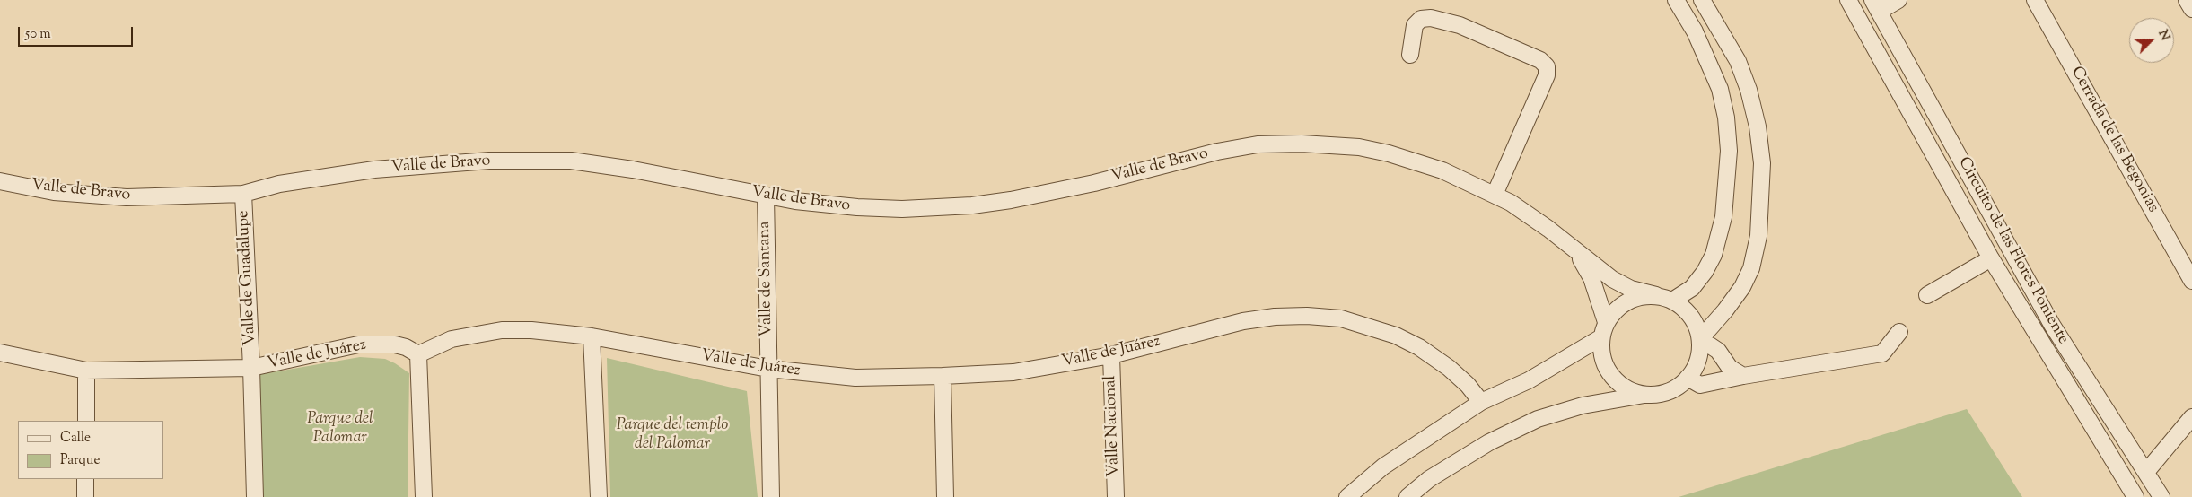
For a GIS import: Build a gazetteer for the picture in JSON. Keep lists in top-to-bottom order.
{
  "streets": {
    "street": [
      "Cerrada de las Begonias",
      "Valle de Bravo",
      "Circuito de las Flores Poniente",
      "Valle de Guadalupe",
      "Valle de Santana",
      "Valle de Juárez",
      "Valle Nacional"
    ]
  },
  "crossings": [
    ["Valle de Bravo", "Valle de Guadalupe"],
    ["Valle de Bravo", "Valle de Santana"],
    ["Valle de Guadalupe", "Valle de Juárez"],
    ["Valle de Santana", "Valle de Juárez"],
    ["Valle de Juárez", "Valle Nacional"]
  ],
  "parks": ["Parque del Palomar", "Parque del templo del Palomar"],
  "legend": ["Calle", "Parque"],
  "scale_bar": "50 m",
  "north": "top right"
}
